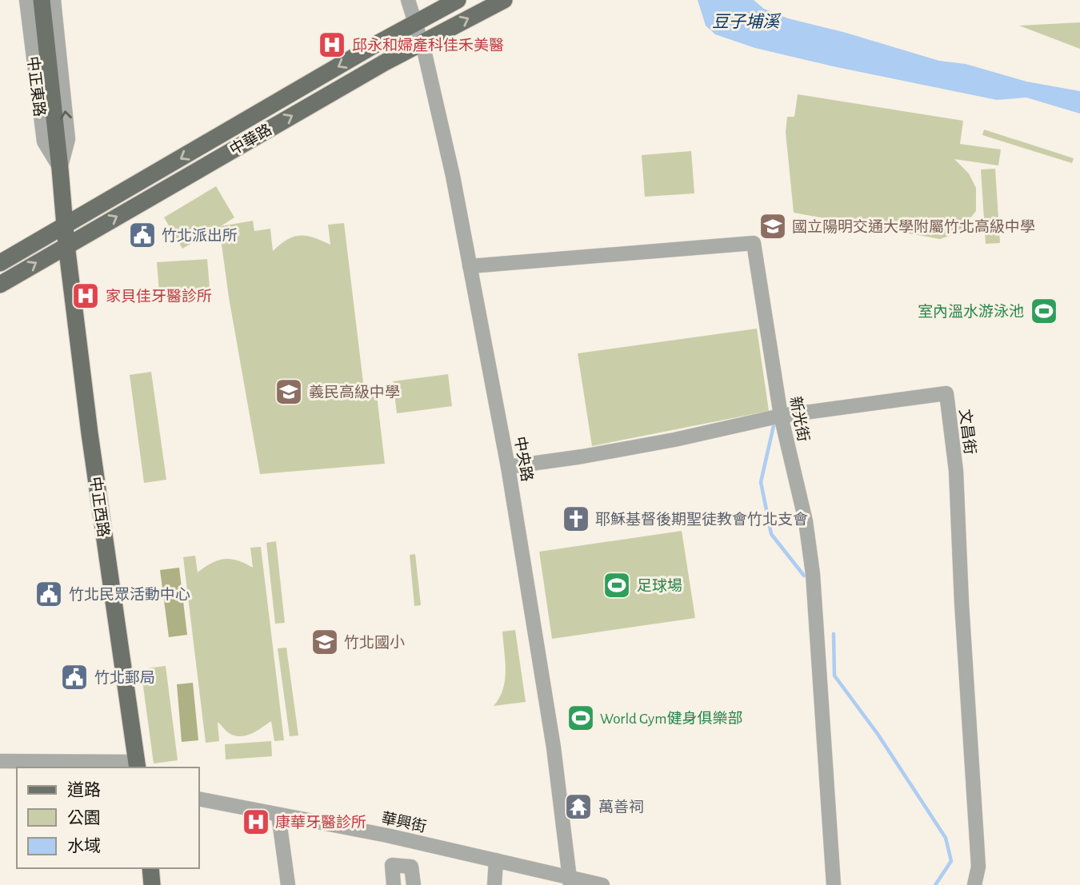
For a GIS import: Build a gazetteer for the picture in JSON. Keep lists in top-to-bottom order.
{
  "streets": {
    "main road": ["中正東路", "中華路", "中正西路"],
    "street": [
      "新光街",
      "文昌街",
      "中央路",
      "華興街"
    ]
  },
  "crossings": [
    ["中正東路", "中華路"],
    ["中正東路", "中正西路"],
    ["中華路", "中央路"],
    ["中華路", "中正西路"],
    ["新光街", "文昌街"],
    ["新光街", "中央路"],
    ["文昌街", "中央路"],
    ["中央路", "華興街"]
  ],
  "water": ["豆子埔溪"],
  "places": {
    "hospital": ["邱永和婦產科佳禾美醫", "家貝佳牙醫診所", "康華牙醫診所"],
    "school or university": ["國立陽明交通大學附屬竹北高級中學", "義民高級中學", "竹北國小"],
    "public building": ["竹北派出所", "竹北民眾活動中心", "竹北郵局"],
    "sports": ["室內溫水游泳池", "足球場", "World Gym健身俱樂部"],
    "church": ["耶穌基督後期聖徒教會竹北支會"],
    "temple": ["萬善祠"]
  },
  "legend": ["道路", "公園", "水域"]
}
